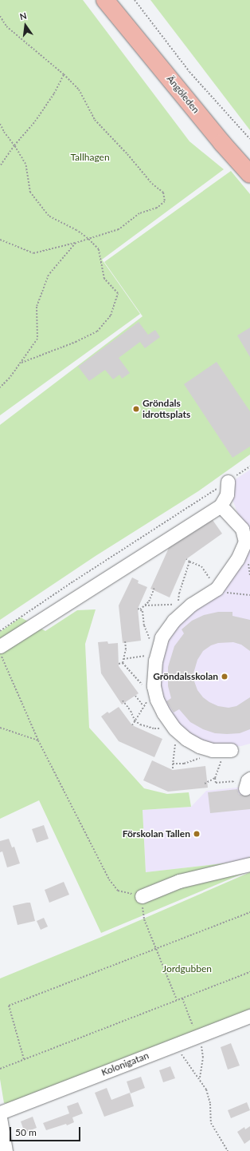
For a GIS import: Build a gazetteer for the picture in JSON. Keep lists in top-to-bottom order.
{
  "streets": {
    "main road": ["Ängöleden"],
    "street": ["Kolonigatan"]
  },
  "parks": ["Tallhagen", "Jordgubben"],
  "places": ["Gröndals idrottsplats", "Gröndalsskolan", "Förskolan Tallen"],
  "scale_bar": "50 m",
  "north": "top"
}
